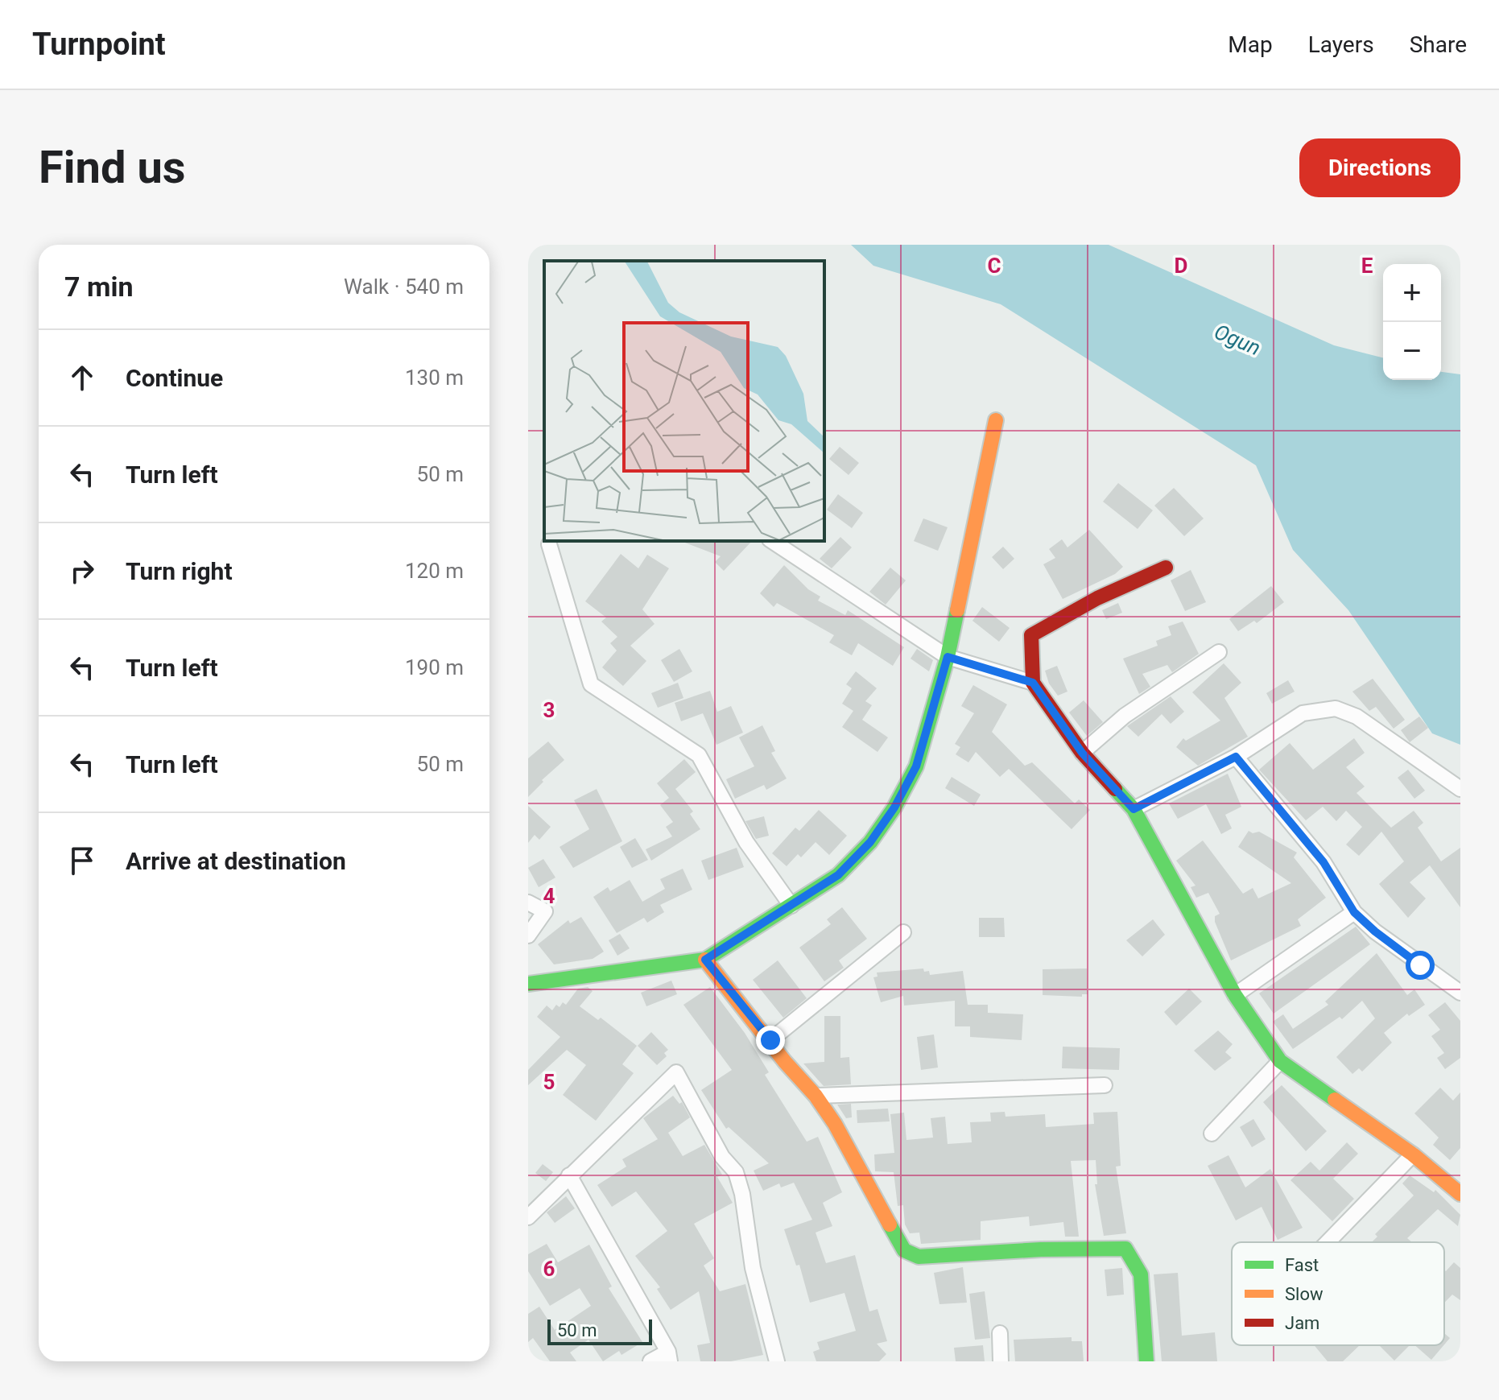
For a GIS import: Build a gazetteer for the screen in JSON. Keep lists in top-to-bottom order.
{
  "water": ["Ogun"],
  "legend": ["Fast", "Slow", "Jam"],
  "scale_bar": "50 m",
  "page": {
    "header": "Turnpoint",
    "nav": ["Map", "Layers", "Share"],
    "buttons": "Directions",
    "title": "Find us",
    "heading": ["7 min", "Walk · 540 m"],
    "map_buttons": ["+", "−"],
    "list": [
      ["Continue", "130 m"],
      ["Turn left", "50 m"],
      ["Turn right", "120 m"],
      ["Turn left", "190 m"],
      ["Turn left", "50 m"],
      "Arrive at destination"
    ],
    "scale": "50 m"
  },
  "grid": {
    "columns": ["C", "D", "E"],
    "rows": [
      "3",
      "4",
      "5",
      "6"
    ]
  }
}
